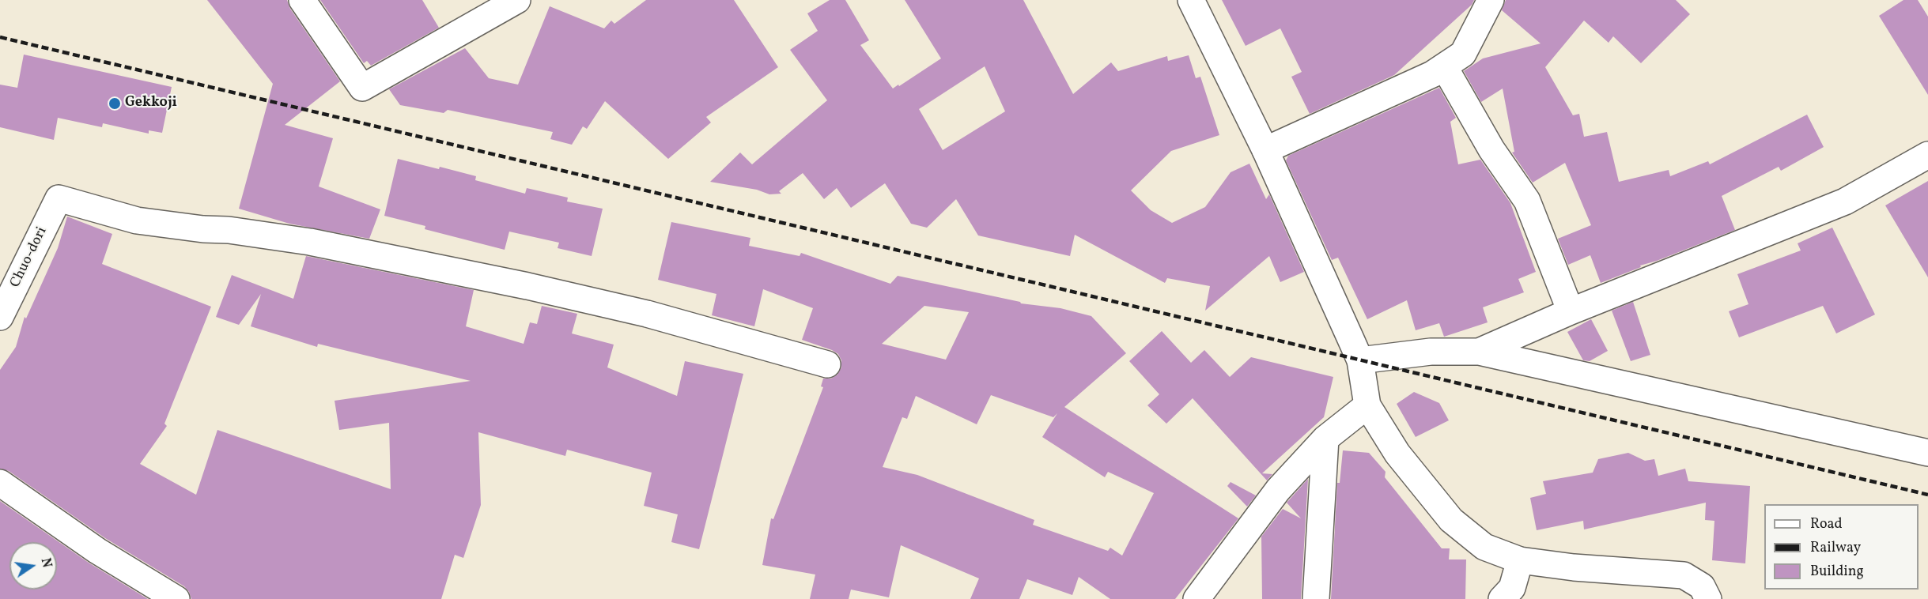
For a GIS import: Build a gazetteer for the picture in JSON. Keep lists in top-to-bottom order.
{
  "streets": {
    "street": ["Chuo-dori"]
  },
  "places": ["Gekkoji"],
  "legend": ["Road", "Railway", "Building"],
  "north": "right"
}
